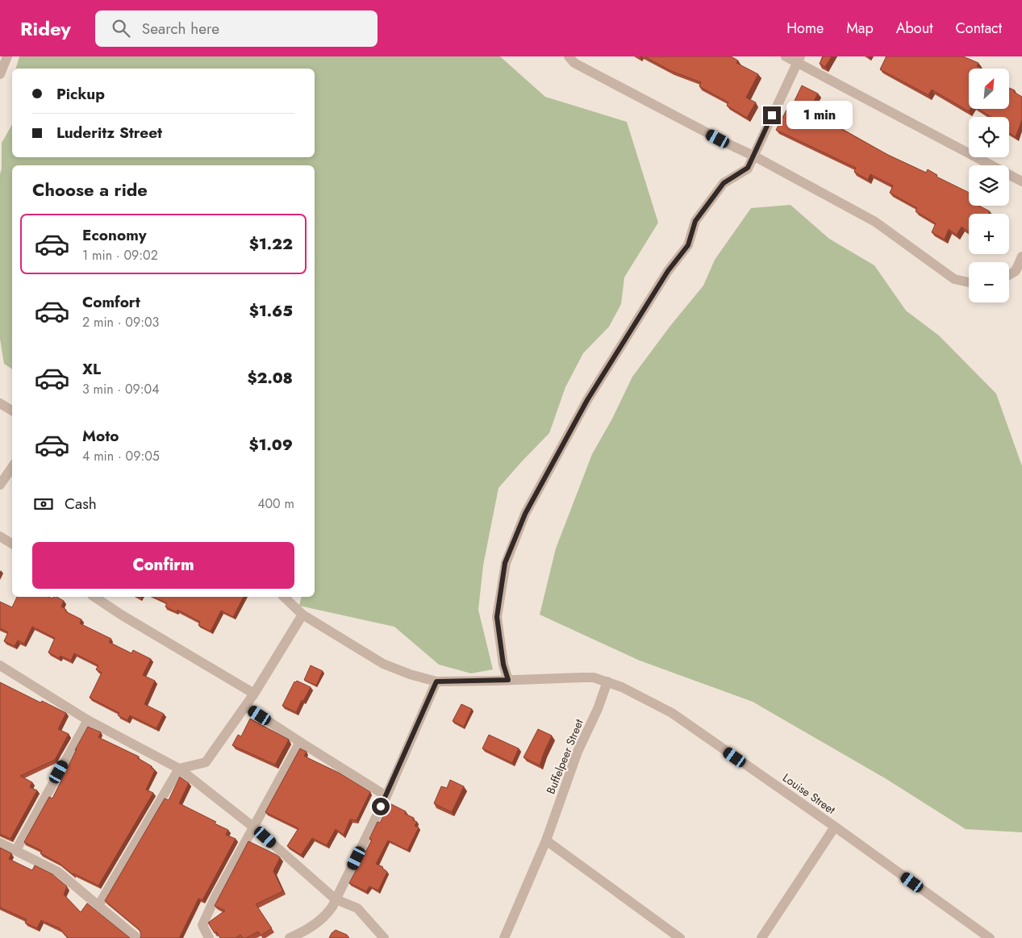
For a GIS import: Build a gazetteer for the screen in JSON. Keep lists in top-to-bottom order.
{
  "streets": {
    "street": ["Buffelpeer Street", "Louise Street"]
  },
  "crossings": [
    ["Buffelpeer Street", "Louise Street"]
  ],
  "north": "top right",
  "page": {
    "header": "Ridey",
    "search": "Search here",
    "nav": [
      "Home",
      "Map",
      "About",
      "Contact"
    ],
    "map_buttons": ["+", "−"],
    "banner": ["Pickup", "Luderitz Street"],
    "bubble": "1 min",
    "heading": "Choose a ride",
    "list": [
      {
        "name": "Economy",
        "note": "1 min · 09:02",
        "value": "$1.22"
      },
      {
        "name": "Comfort",
        "note": "2 min · 09:03",
        "value": "$1.65"
      },
      {
        "name": "XL",
        "note": "3 min · 09:04",
        "value": "$2.08"
      },
      {
        "name": "Moto",
        "note": "4 min · 09:05",
        "value": "$1.09"
      }
    ],
    "pay": ["Cash", "400 m"],
    "buttons": "Confirm"
  }
}
